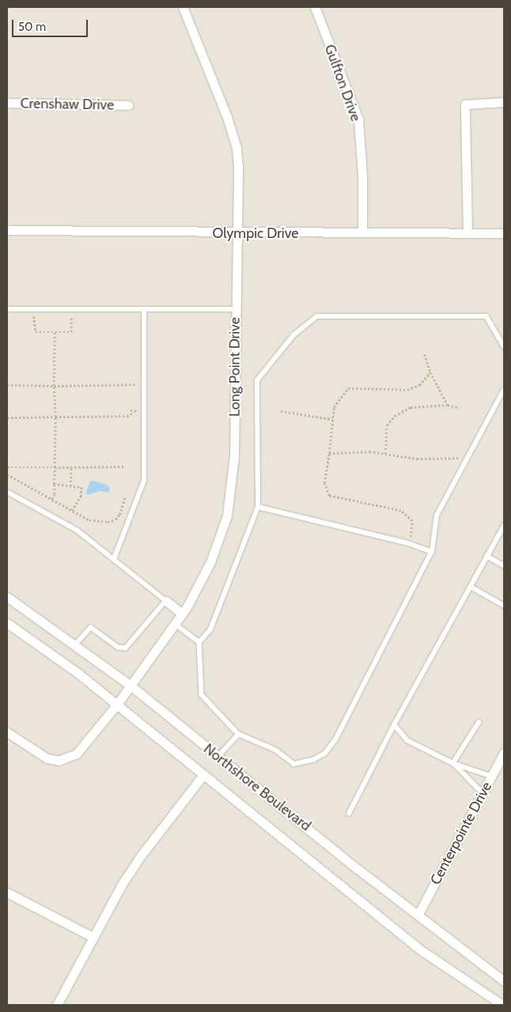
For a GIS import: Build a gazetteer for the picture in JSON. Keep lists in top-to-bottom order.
{
  "streets": {
    "street": [
      "Gulfton Drive",
      "Crenshaw Drive",
      "Olympic Drive",
      "Long Point Drive",
      "Northshore Boulevard",
      "Centerpointe Drive"
    ]
  },
  "crossings": [
    ["Gulfton Drive", "Olympic Drive"],
    ["Olympic Drive", "Long Point Drive"],
    ["Long Point Drive", "Northshore Boulevard"],
    ["Northshore Boulevard", "Centerpointe Drive"]
  ],
  "scale_bar": "50 m"
}
